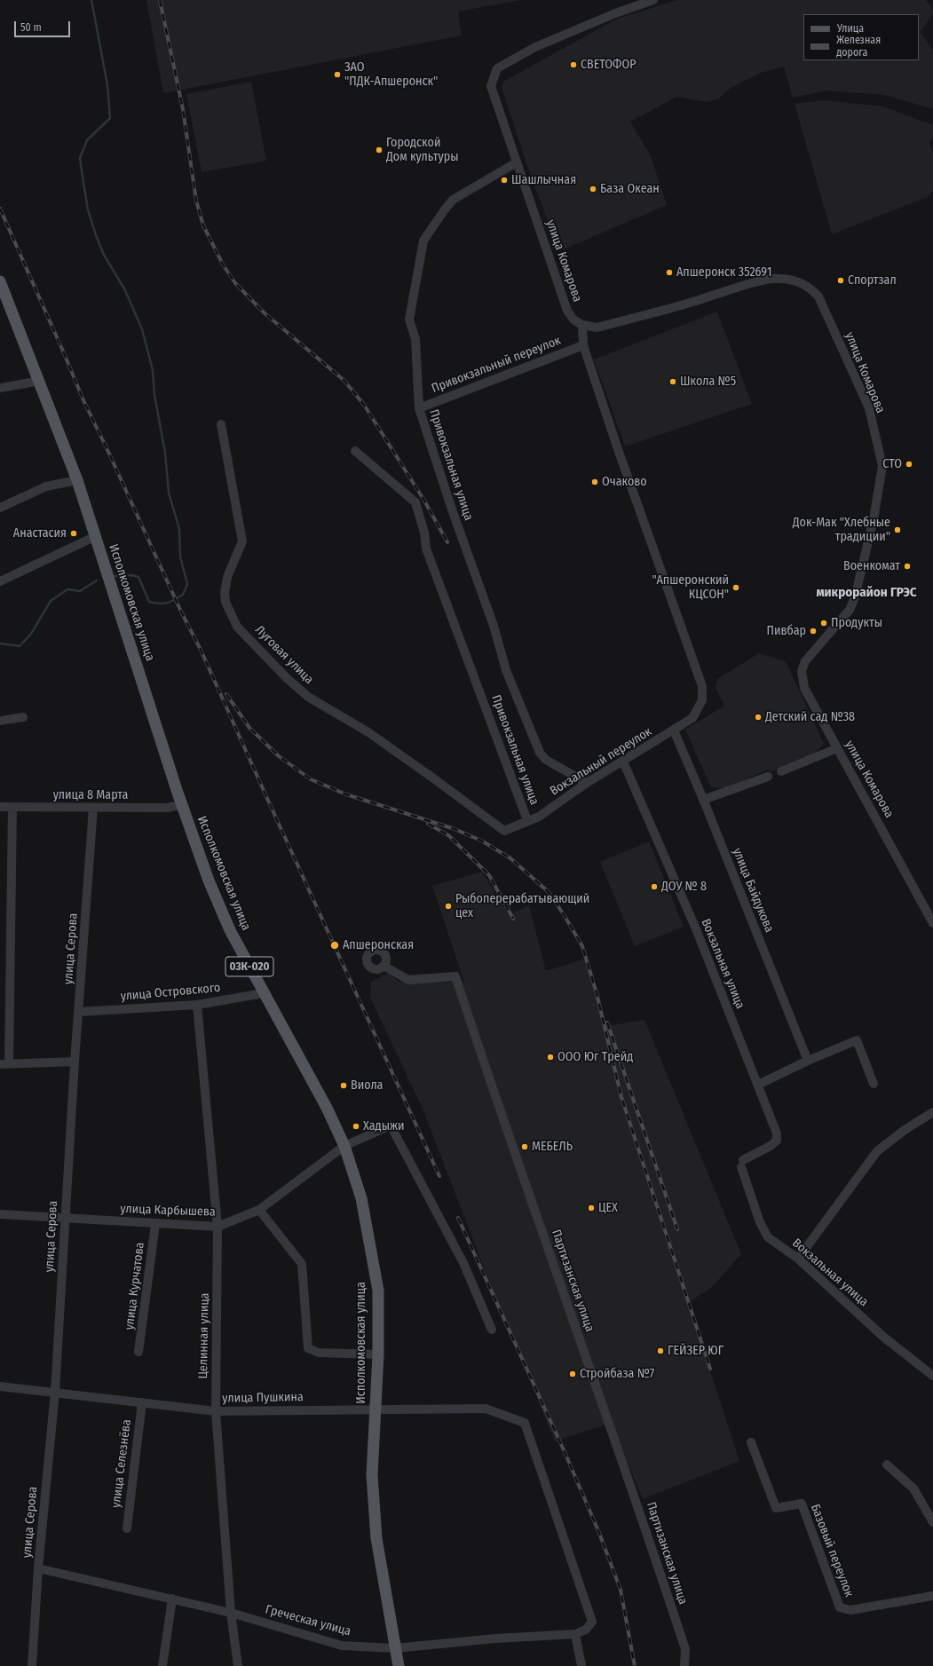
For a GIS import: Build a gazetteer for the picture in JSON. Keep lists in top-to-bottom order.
{
  "streets": {
    "main road": ["Исполкомовская улица", "03К-020"],
    "street": [
      "улица Комарова",
      "Привокзальный переулок",
      "Привокзальная улица",
      "Луговая улица",
      "Вокзальный переулок",
      "улица 8 Марта",
      "улица Байдукова",
      "улица Серова",
      "Вокзальная улица",
      "улица Островского",
      "улица Карбышева",
      "Партизанская улица",
      "улица Курчатова",
      "Целинная улица",
      "улица Пушкина",
      "улица Селезнёва",
      "Базовый переулок",
      "Греческая улица"
    ]
  },
  "crossings": [
    ["улица Комарова", "Привокзальная улица"],
    ["Привокзальный переулок", "Привокзальная улица"],
    ["Привокзальный переулок", "Вокзальный переулок"],
    ["Привокзальная улица", "Вокзальный переулок"],
    ["Исполкомовская улица", "улица 8 Марта"],
    ["Исполкомовская улица", "улица Островского"],
    ["Исполкомовская улица", "улица Карбышева"],
    ["Исполкомовская улица", "улица Пушкина"],
    ["Исполкомовская улица", "Греческая улица"],
    ["Луговая улица", "Вокзальный переулок"],
    ["Вокзальный переулок", "улица Байдукова"],
    ["Вокзальный переулок", "Вокзальная улица"],
    ["улица 8 Марта", "улица Серова"],
    ["улица Серова", "улица Островского"],
    ["улица Серова", "улица Карбышева"],
    ["улица Серова", "улица Пушкина"],
    ["улица Серова", "Греческая улица"],
    ["улица Островского", "Целинная улица"],
    ["улица Карбышева", "улица Курчатова"],
    ["улица Карбышева", "Целинная улица"],
    ["Целинная улица", "улица Пушкина"],
    ["Целинная улица", "Греческая улица"],
    ["улица Пушкина", "улица Селезнёва"],
    ["улица Пушкина", "Греческая улица"]
  ],
  "districts": ["микрорайон ГРЭС"],
  "places": [
    "СВЕТОФОР",
    "ЗАО \"ПДК-Апшеронск\"",
    "Городской Дом культуры",
    "Шашлычная",
    "База Океан",
    "Апшеронск 352691",
    "Спортзал",
    "Школа №5",
    "СТО",
    "Очаково",
    "Док-Мак \"Хлебные традиции\"",
    "Анастасия",
    "Военкомат",
    "\"Апшеронский КЦСОН\"",
    "Продукты",
    "Пивбар",
    "Детский сад №38",
    "ДОУ № 8",
    "Рыбоперерабатывающий цех",
    "Апшеронская",
    "ООО Юг Трейд",
    "Виола",
    "Хадыжи",
    "МЕБЕЛЬ",
    "ЦЕХ",
    "ГЕЙЗЕР ЮГ",
    "Стройбаза №7"
  ],
  "legend": ["Улица", "Железная дорога"],
  "scale_bar": "50 m"
}
